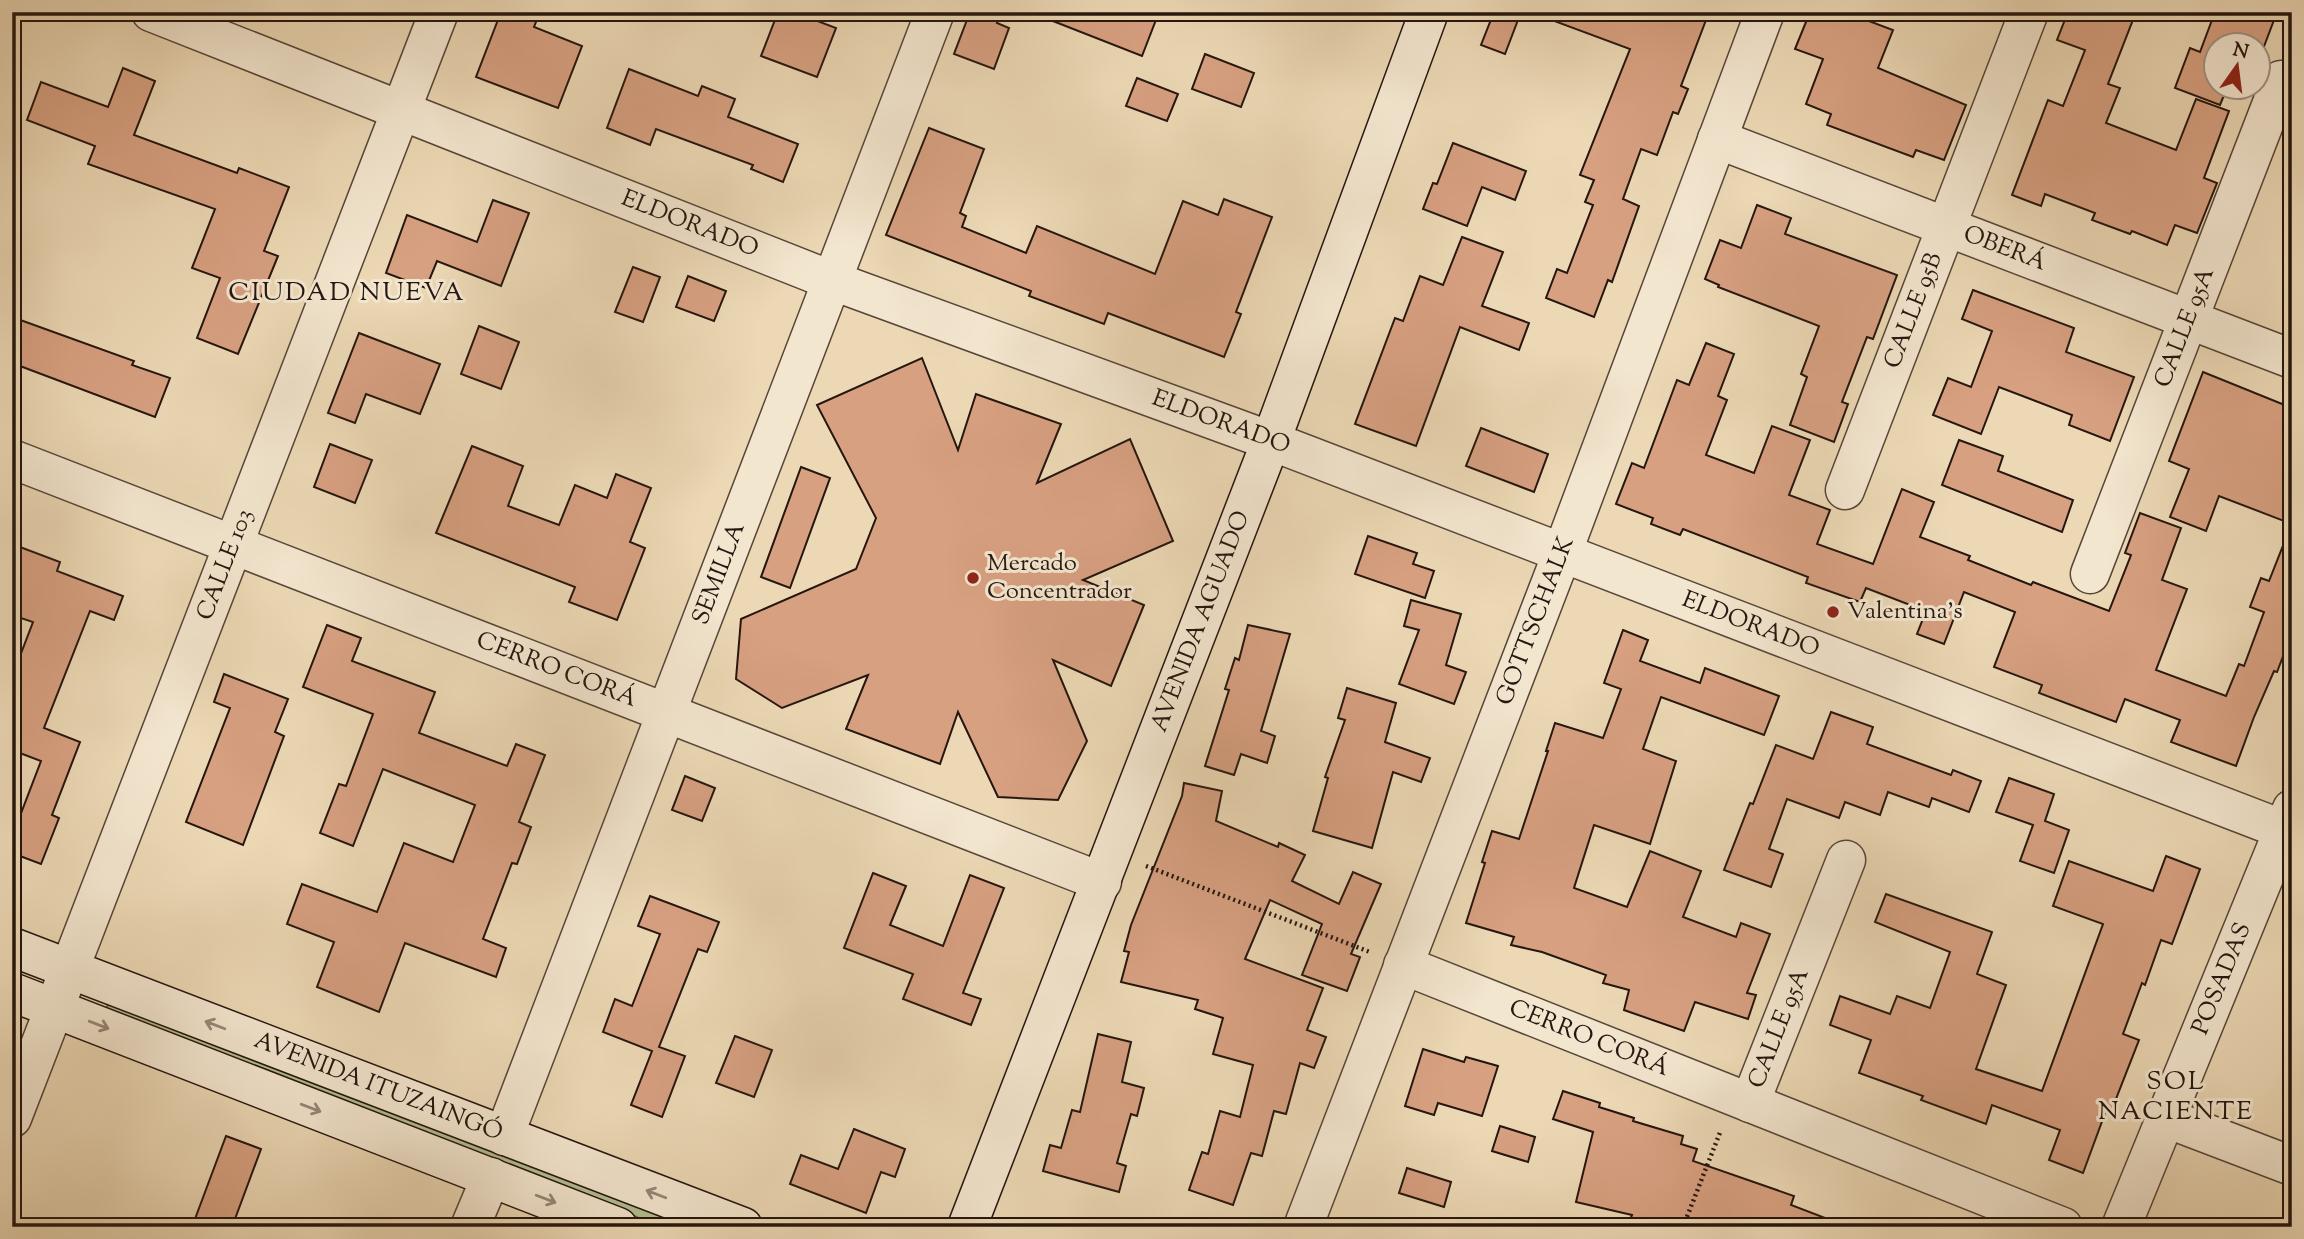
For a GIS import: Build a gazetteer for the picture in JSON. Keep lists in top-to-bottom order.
{
  "streets": {
    "street": [
      "ELDORADO",
      "OBERÁ",
      "CALLE 95B",
      "CALLE 95A",
      "CALLE 103",
      "SEMILLA",
      "GOTTSCHALK",
      "AVENIDA AGUADO",
      "CERRO CORÁ",
      "POSADAS",
      "AVENIDA ITUZAINGÓ"
    ]
  },
  "crossings": [
    ["ELDORADO", "CALLE 103"],
    ["ELDORADO", "SEMILLA"],
    ["ELDORADO", "GOTTSCHALK"],
    ["ELDORADO", "AVENIDA AGUADO"],
    ["ELDORADO", "POSADAS"],
    ["OBERÁ", "CALLE 95B"],
    ["OBERÁ", "CALLE 95A"],
    ["OBERÁ", "GOTTSCHALK"],
    ["CALLE 95A", "CERRO CORÁ"],
    ["CALLE 103", "CERRO CORÁ"],
    ["CALLE 103", "AVENIDA ITUZAINGÓ"],
    ["SEMILLA", "CERRO CORÁ"],
    ["SEMILLA", "AVENIDA ITUZAINGÓ"],
    ["GOTTSCHALK", "CERRO CORÁ"],
    ["AVENIDA AGUADO", "CERRO CORÁ"]
  ],
  "districts": ["CIUDAD NUEVA", "SOL NACIENTE"],
  "places": ["Mercado Concentrador", "Valentina's"],
  "north": "top"
}
